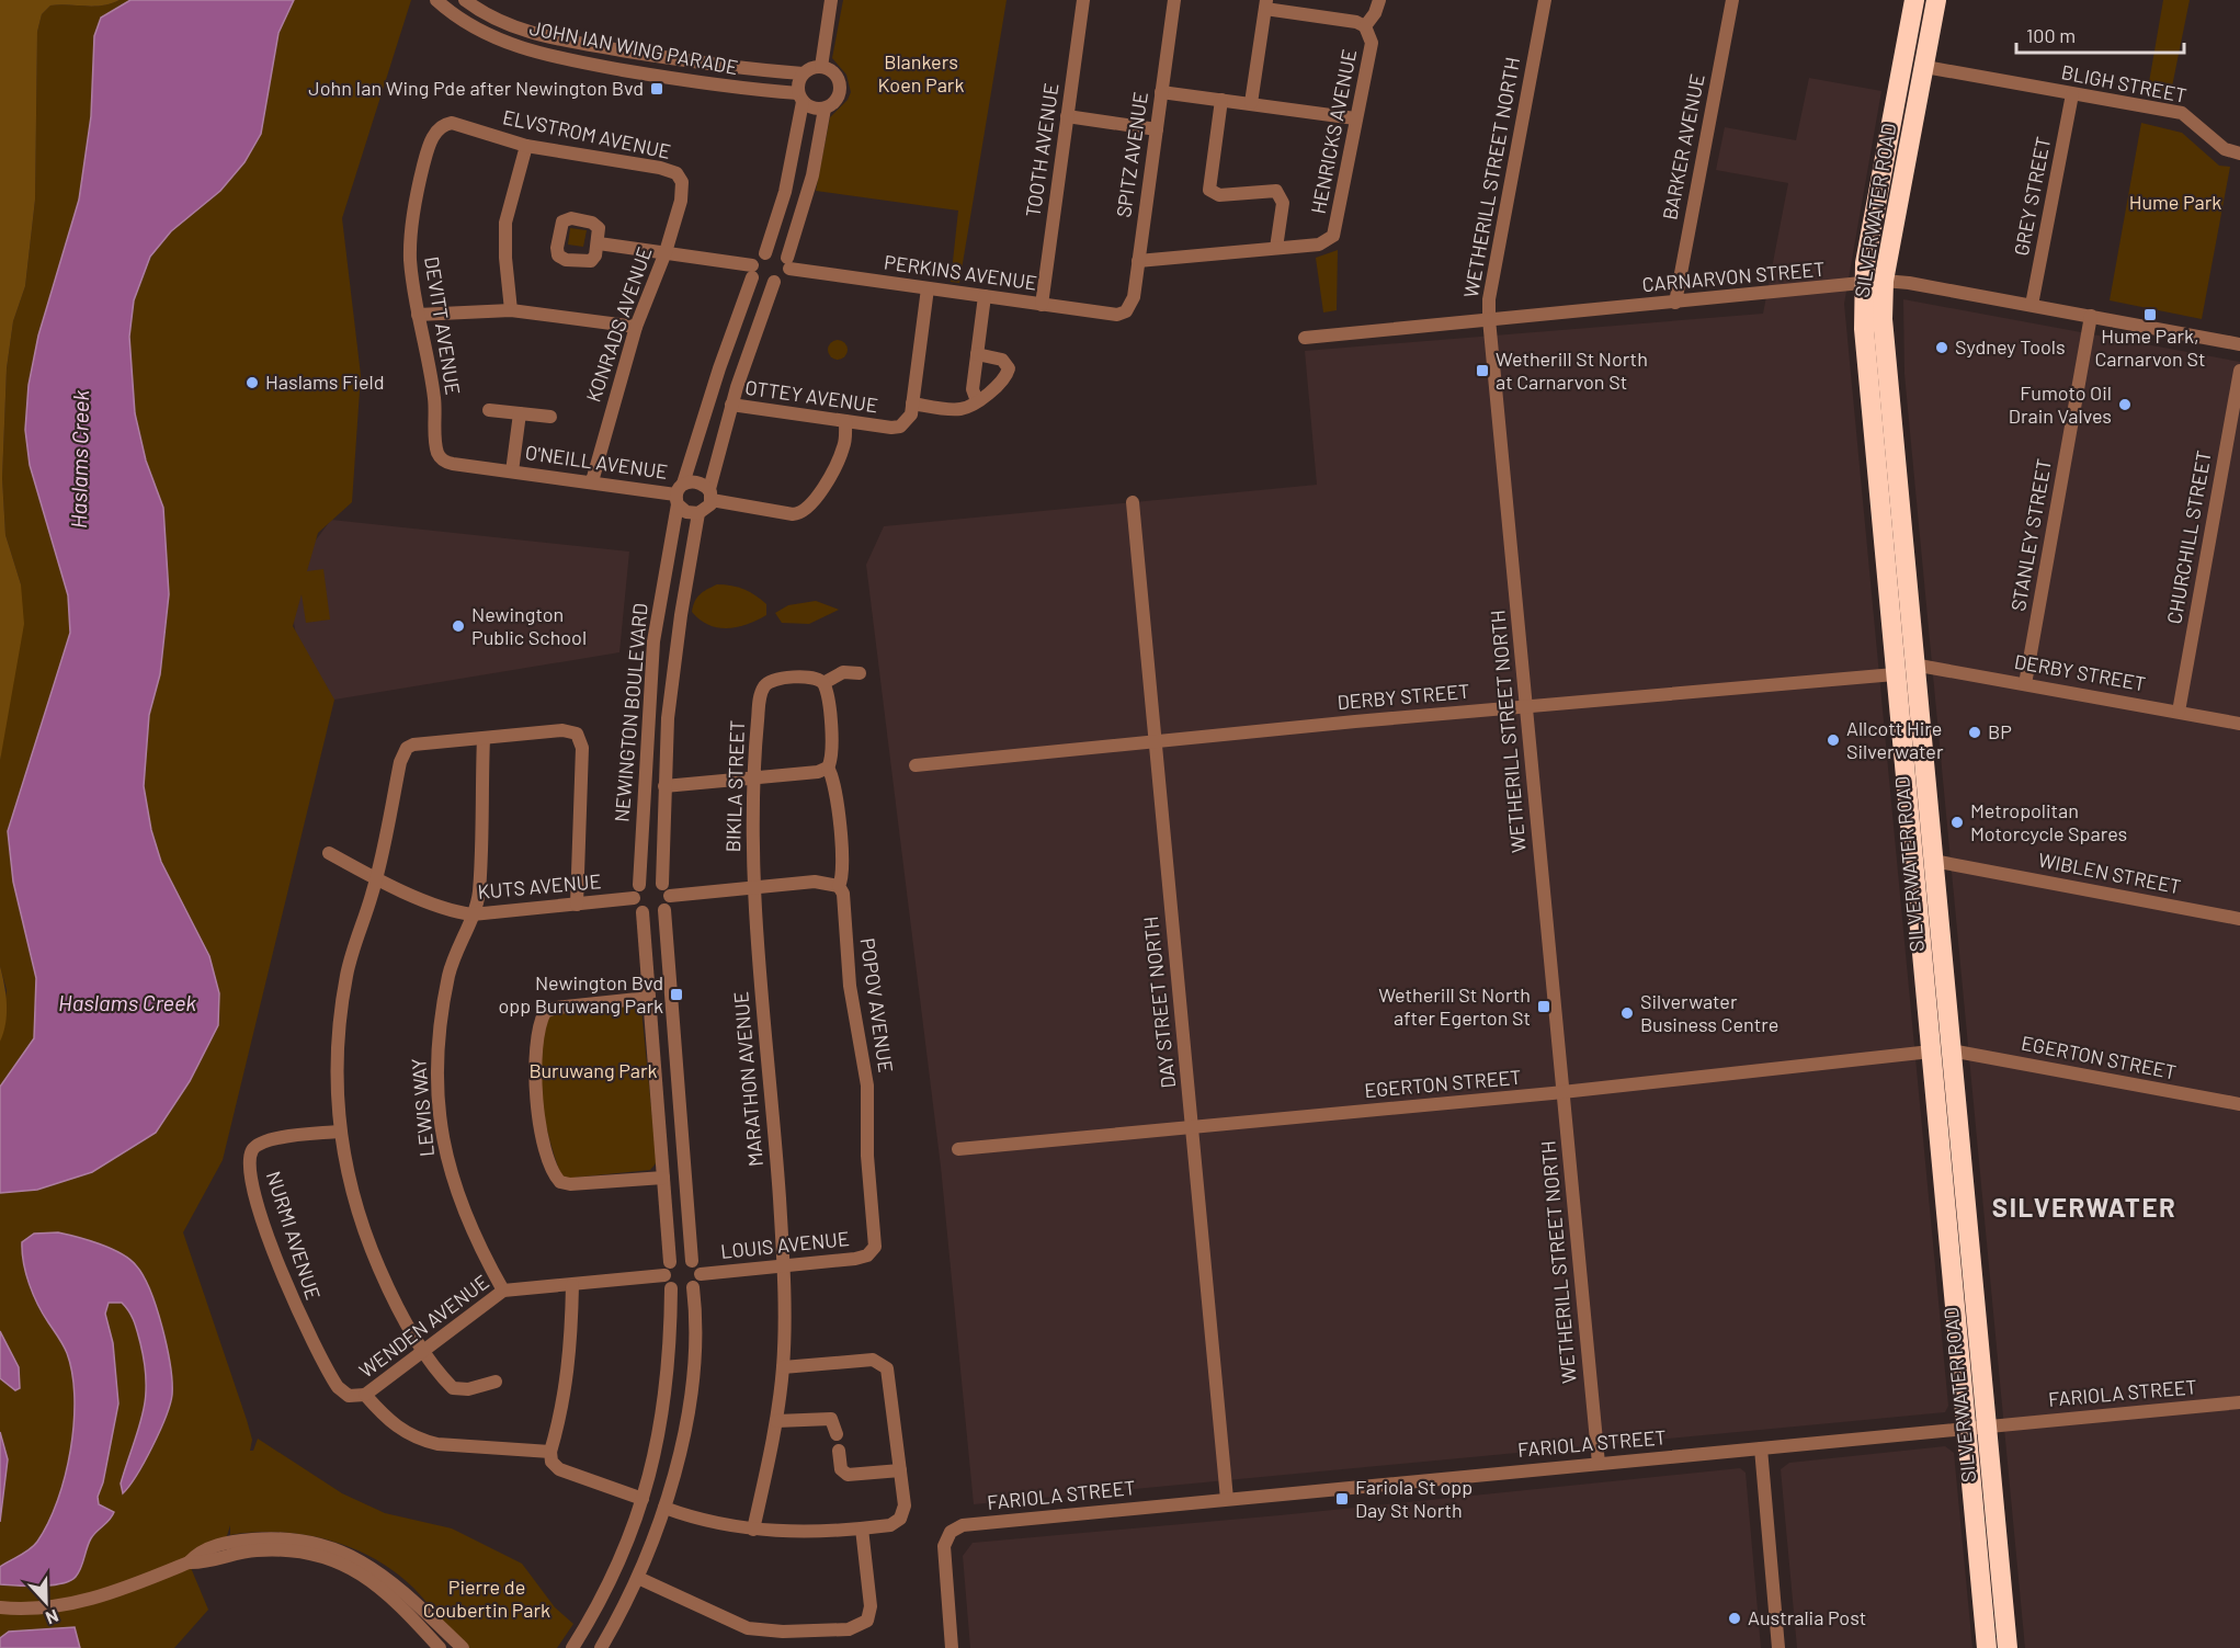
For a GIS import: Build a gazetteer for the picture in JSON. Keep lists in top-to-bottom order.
{
  "streets": {
    "highway": ["SILVERWATER ROAD"],
    "street": [
      "JOHN IAN WING PARADE",
      "BLIGH STREET",
      "HENRICKS AVENUE",
      "ELVSTROM AVENUE",
      "BARKER AVENUE",
      "TOOTH AVENUE",
      "SPITZ AVENUE",
      "WETHERILL STREET NORTH",
      "GREY STREET",
      "PERKINS AVENUE",
      "CARNARVON STREET",
      "KONRADS AVENUE",
      "DEVITT AVENUE",
      "OTTEY AVENUE",
      "O'NEILL AVENUE",
      "STANLEY STREET",
      "CHURCHILL STREET",
      "DERBY STREET",
      "NEWINGTON BOULEVARD",
      "BIKILA STREET",
      "WIBLEN STREET",
      "KUTS AVENUE",
      "DAY STREET NORTH",
      "POPOV AVENUE",
      "EGERTON STREET",
      "MARATHON AVENUE",
      "LEWIS WAY",
      "NURMI AVENUE",
      "LOUIS AVENUE",
      "WENDEN AVENUE",
      "FARIOLA STREET"
    ]
  },
  "crossings": [
    ["BLIGH STREET", "GREY STREET"],
    ["BLIGH STREET", "SILVERWATER ROAD"],
    ["ELVSTROM AVENUE", "KONRADS AVENUE"],
    ["ELVSTROM AVENUE", "DEVITT AVENUE"],
    ["BARKER AVENUE", "CARNARVON STREET"],
    ["TOOTH AVENUE", "PERKINS AVENUE"],
    ["SPITZ AVENUE", "PERKINS AVENUE"],
    ["WETHERILL STREET NORTH", "CARNARVON STREET"],
    ["WETHERILL STREET NORTH", "DERBY STREET"],
    ["WETHERILL STREET NORTH", "EGERTON STREET"],
    ["WETHERILL STREET NORTH", "FARIOLA STREET"],
    ["GREY STREET", "CARNARVON STREET"],
    ["SILVERWATER ROAD", "CARNARVON STREET"],
    ["SILVERWATER ROAD", "DERBY STREET"],
    ["SILVERWATER ROAD", "WIBLEN STREET"],
    ["SILVERWATER ROAD", "EGERTON STREET"],
    ["SILVERWATER ROAD", "FARIOLA STREET"],
    ["PERKINS AVENUE", "NEWINGTON BOULEVARD"],
    ["CARNARVON STREET", "STANLEY STREET"],
    ["KONRADS AVENUE", "O'NEILL AVENUE"],
    ["DEVITT AVENUE", "O'NEILL AVENUE"],
    ["O'NEILL AVENUE", "NEWINGTON BOULEVARD"],
    ["STANLEY STREET", "DERBY STREET"],
    ["CHURCHILL STREET", "DERBY STREET"],
    ["DERBY STREET", "DAY STREET NORTH"],
    ["NEWINGTON BOULEVARD", "KUTS AVENUE"],
    ["BIKILA STREET", "MARATHON AVENUE"],
    ["KUTS AVENUE", "LEWIS WAY"],
    ["DAY STREET NORTH", "EGERTON STREET"],
    ["DAY STREET NORTH", "FARIOLA STREET"],
    ["POPOV AVENUE", "LOUIS AVENUE"],
    ["MARATHON AVENUE", "LOUIS AVENUE"],
    ["LEWIS WAY", "WENDEN AVENUE"],
    ["NURMI AVENUE", "WENDEN AVENUE"],
    ["LOUIS AVENUE", "WENDEN AVENUE"]
  ],
  "districts": ["SILVERWATER"],
  "water": ["Haslams Creek"],
  "parks": [
    "Blankers Koen Park",
    "Hume Park",
    "Buruwang Park",
    "Pierre de Coubertin Park"
  ],
  "places": {
    "transit": [
      "John Ian Wing Pde after Newington Bvd",
      "Hume Park, Carnarvon St",
      "Wetherill St North at Carnarvon St",
      "Newington Bvd opp Buruwang Park",
      "Wetherill St North after Egerton St",
      "Fariola St opp Day St North"
    ],
    "other": [
      "Sydney Tools",
      "Haslams Field",
      "Fumoto Oil Drain Valves",
      "Newington Public School",
      "BP",
      "Allcott Hire Silverwater",
      "Metropolitan Motorcycle Spares",
      "Silverwater Business Centre",
      "Australia Post"
    ]
  },
  "scale_bar": "100 m",
  "north": "bottom"
}
